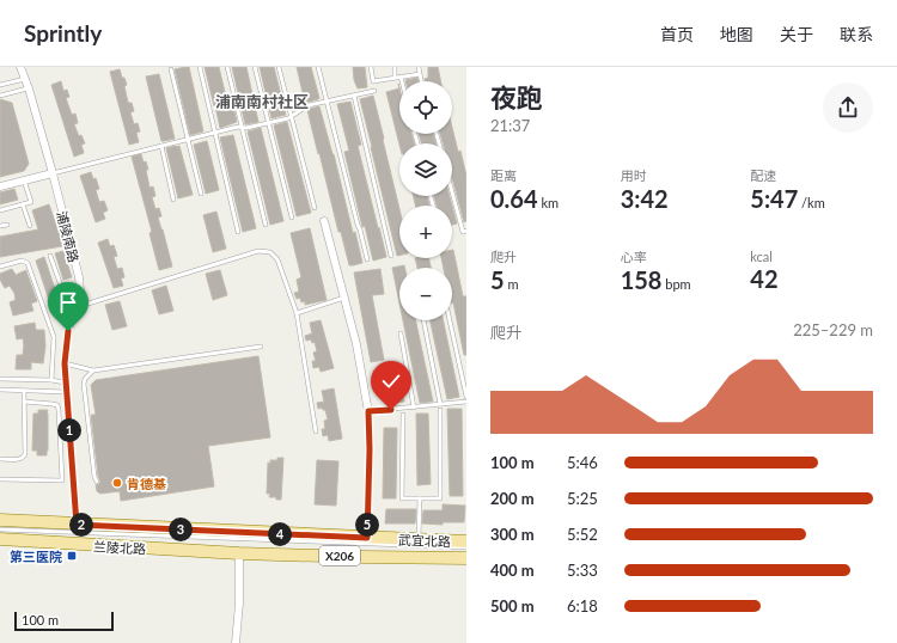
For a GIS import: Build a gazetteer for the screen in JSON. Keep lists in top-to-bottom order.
{
  "streets": {
    "main road": ["武宜北路", "兰陵北路", "X206"],
    "street": ["浦陵南路"]
  },
  "crossings": [
    ["浦陵南路", "兰陵北路"],
    ["武宜北路", "兰陵北路"]
  ],
  "districts": ["浦南南村社区"],
  "places": {
    "other": ["肯德基"],
    "transit": ["第三医院"]
  },
  "scale_bar": "100 m",
  "page": {
    "header": "Sprintly",
    "nav": [
      "首页",
      "地图",
      "关于",
      "联系"
    ],
    "heading": ["夜跑", "21:37"],
    "map_buttons": ["+", "−"],
    "stats": [
      ["距离", "0.64 km"],
      ["用时", "3:42"],
      ["配速", "5:47 /km"],
      ["爬升", "5 m"],
      ["心率", "158 bpm"],
      ["kcal", "42"]
    ],
    "chart": ["爬升", "225–229 m"],
    "pins": [
      "1",
      "2",
      "5",
      "3",
      "4"
    ],
    "list": [
      {
        "name": "100 m",
        "note": "5:46"
      },
      {
        "name": "200 m",
        "note": "5:25"
      },
      {
        "name": "300 m",
        "note": "5:52"
      },
      {
        "name": "400 m",
        "note": "5:33"
      },
      {
        "name": "500 m",
        "note": "6:18"
      }
    ],
    "scale": "100 m"
  }
}
